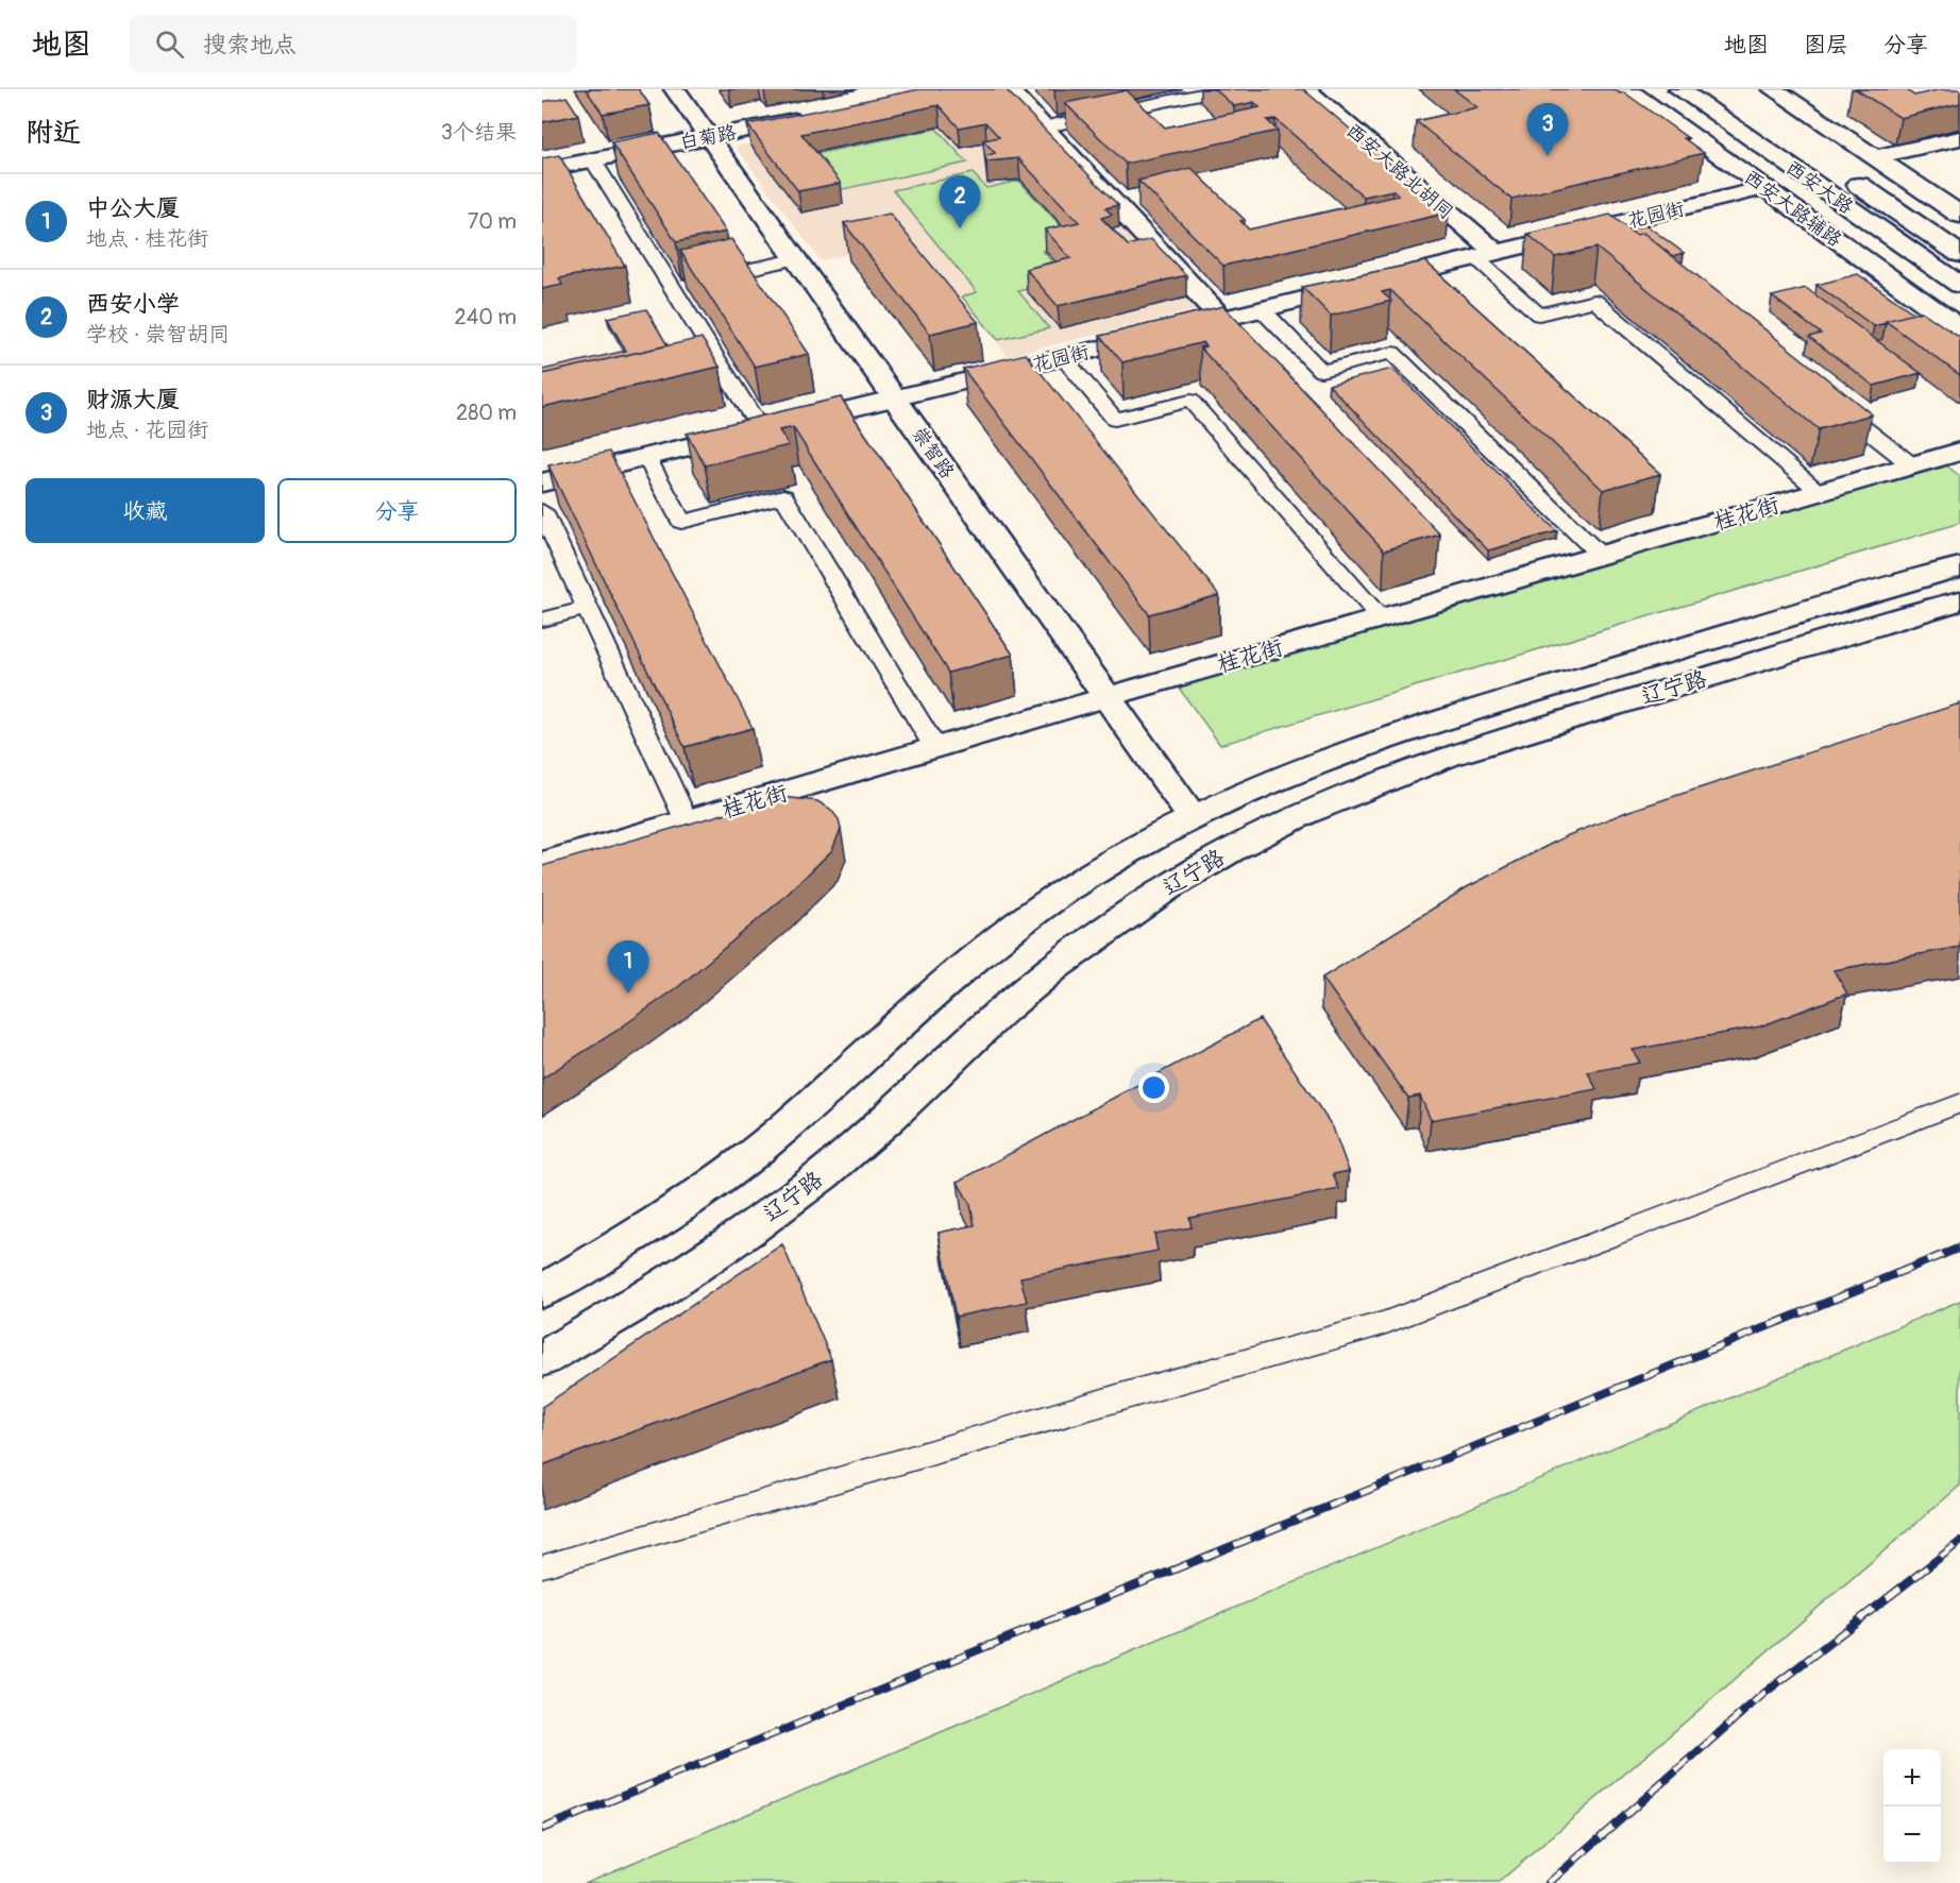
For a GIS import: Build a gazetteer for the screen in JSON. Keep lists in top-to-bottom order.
{
  "streets": {
    "street": [
      "白菊路",
      "西安大路北胡同",
      "西安大路",
      "西安大路辅路",
      "花园街",
      "崇智路",
      "桂花街",
      "辽宁路"
    ]
  },
  "crossings": [
    ["白菊路", "崇智路"],
    ["西安大路北胡同", "花园街"],
    ["西安大路辅路", "花园街"],
    ["花园街", "崇智路"],
    ["崇智路", "桂花街"],
    ["崇智路", "辽宁路"]
  ],
  "page": {
    "header": "地图",
    "search": "搜索地点",
    "nav": ["地图", "图层", "分享"],
    "heading": ["附近", "3个结果"],
    "pins": ["3", "2", "1"],
    "list": [
      {
        "mark": "1",
        "name": "中公大厦",
        "note": "地点 · 桂花街",
        "value": "70 m"
      },
      {
        "mark": "2",
        "name": "西安小学",
        "note": "学校 · 崇智胡同",
        "value": "240 m"
      },
      {
        "mark": "3",
        "name": "财源大厦",
        "note": "地点 · 花园街",
        "value": "280 m"
      }
    ],
    "buttons": ["收藏", "分享"],
    "map_buttons": ["+", "−"]
  }
}
